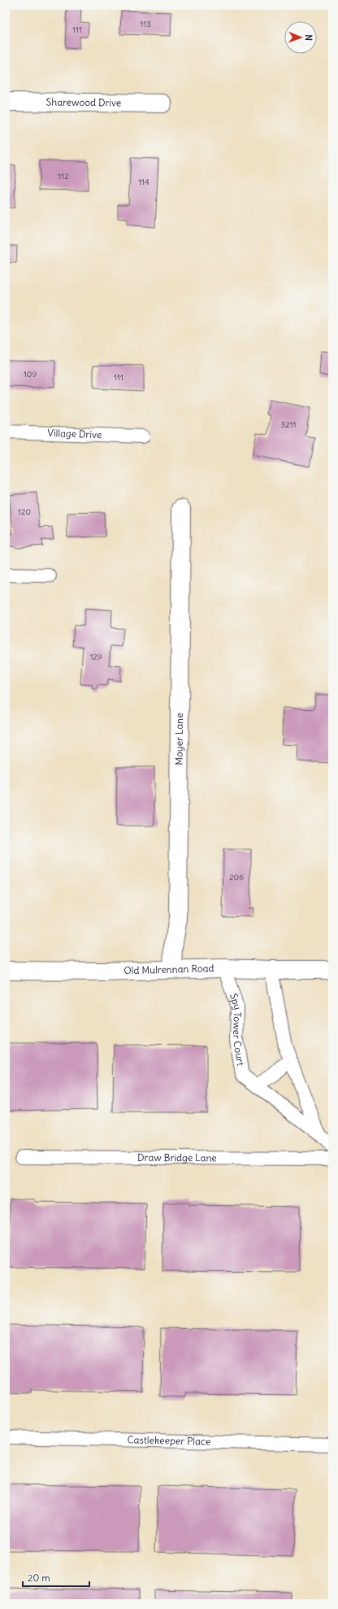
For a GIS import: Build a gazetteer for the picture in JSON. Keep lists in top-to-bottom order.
{
  "streets": {
    "street": ["Sharewood Drive", "Moyer Lane", "Old Mulrennan Road"],
    "lane": [
      "Village Drive",
      "Spy Tower Court",
      "Draw Bridge Lane",
      "Castlekeeper Place"
    ]
  },
  "crossings": [
    ["Moyer Lane", "Old Mulrennan Road"],
    ["Old Mulrennan Road", "Spy Tower Court"]
  ],
  "house_numbers": [
    "113",
    "111",
    "112",
    "114",
    "109",
    "111",
    "3211",
    "120",
    "129",
    "206"
  ],
  "scale_bar": "20 m",
  "north": "right"
}
